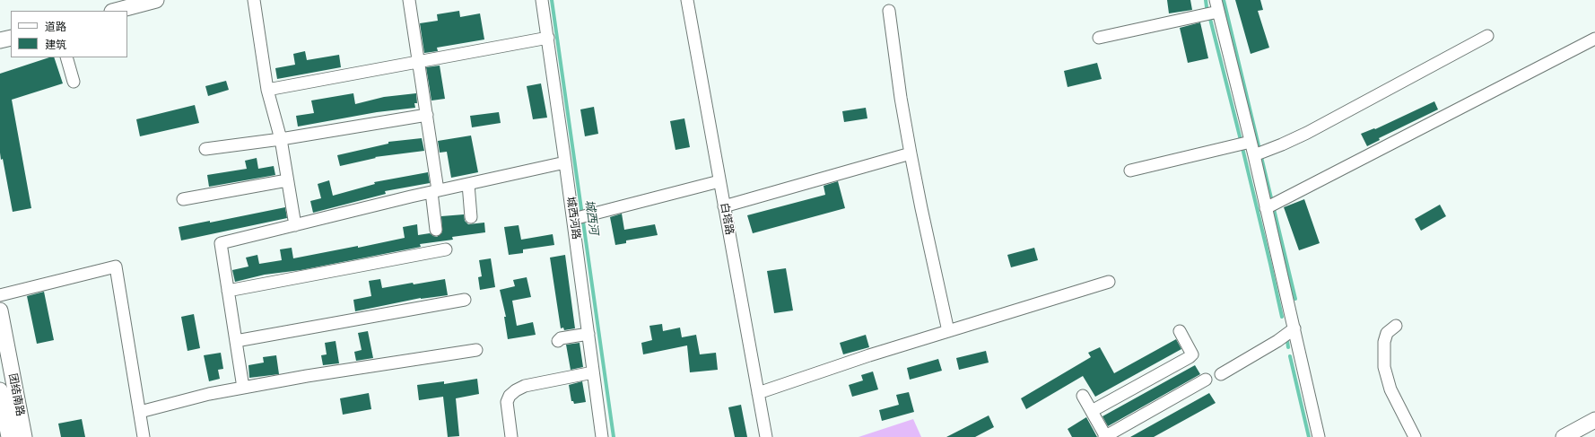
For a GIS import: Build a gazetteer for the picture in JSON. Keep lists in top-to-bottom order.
{
  "streets": {
    "main road": ["团结南路"],
    "street": ["城西河路", "白塔路"]
  },
  "water": ["城西河"],
  "legend": ["道路", "建筑"]
}
